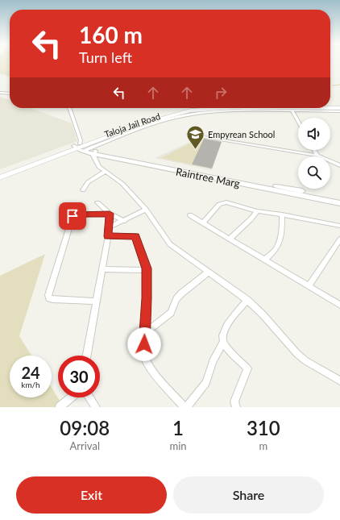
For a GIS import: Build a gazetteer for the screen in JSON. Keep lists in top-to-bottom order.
{
  "streets": {
    "main road": ["Taloja Jail Road", "Raintree Marg"]
  },
  "crossings": [
    ["Taloja Jail Road", "Raintree Marg"]
  ],
  "places": {
    "school or university": ["Empyrean School"]
  },
  "page": {
    "turn": ["160 m", "Turn left"],
    "speed": "24 km/h",
    "limit": "30",
    "eta": [
      "09:08",
      "Arrival",
      "1",
      "min",
      "310",
      "m"
    ],
    "buttons": ["Exit", "Share"]
  }
}
